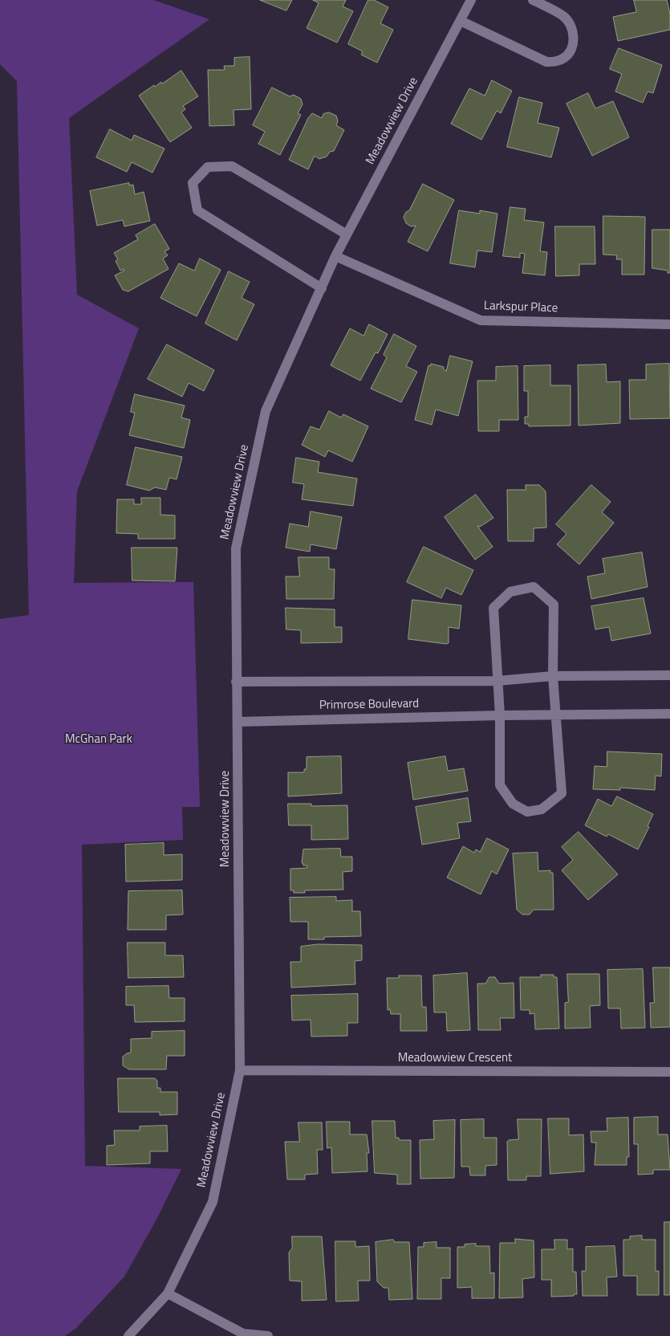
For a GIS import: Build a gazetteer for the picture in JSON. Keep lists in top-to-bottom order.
{
  "streets": {
    "street": [
      "Meadowview Drive",
      "Larkspur Place",
      "Primrose Boulevard",
      "Meadowview Crescent"
    ]
  },
  "crossings": [
    ["Meadowview Drive", "Larkspur Place"],
    ["Meadowview Drive", "Primrose Boulevard"],
    ["Meadowview Drive", "Meadowview Crescent"]
  ],
  "parks": ["McGhan Park"]
}
